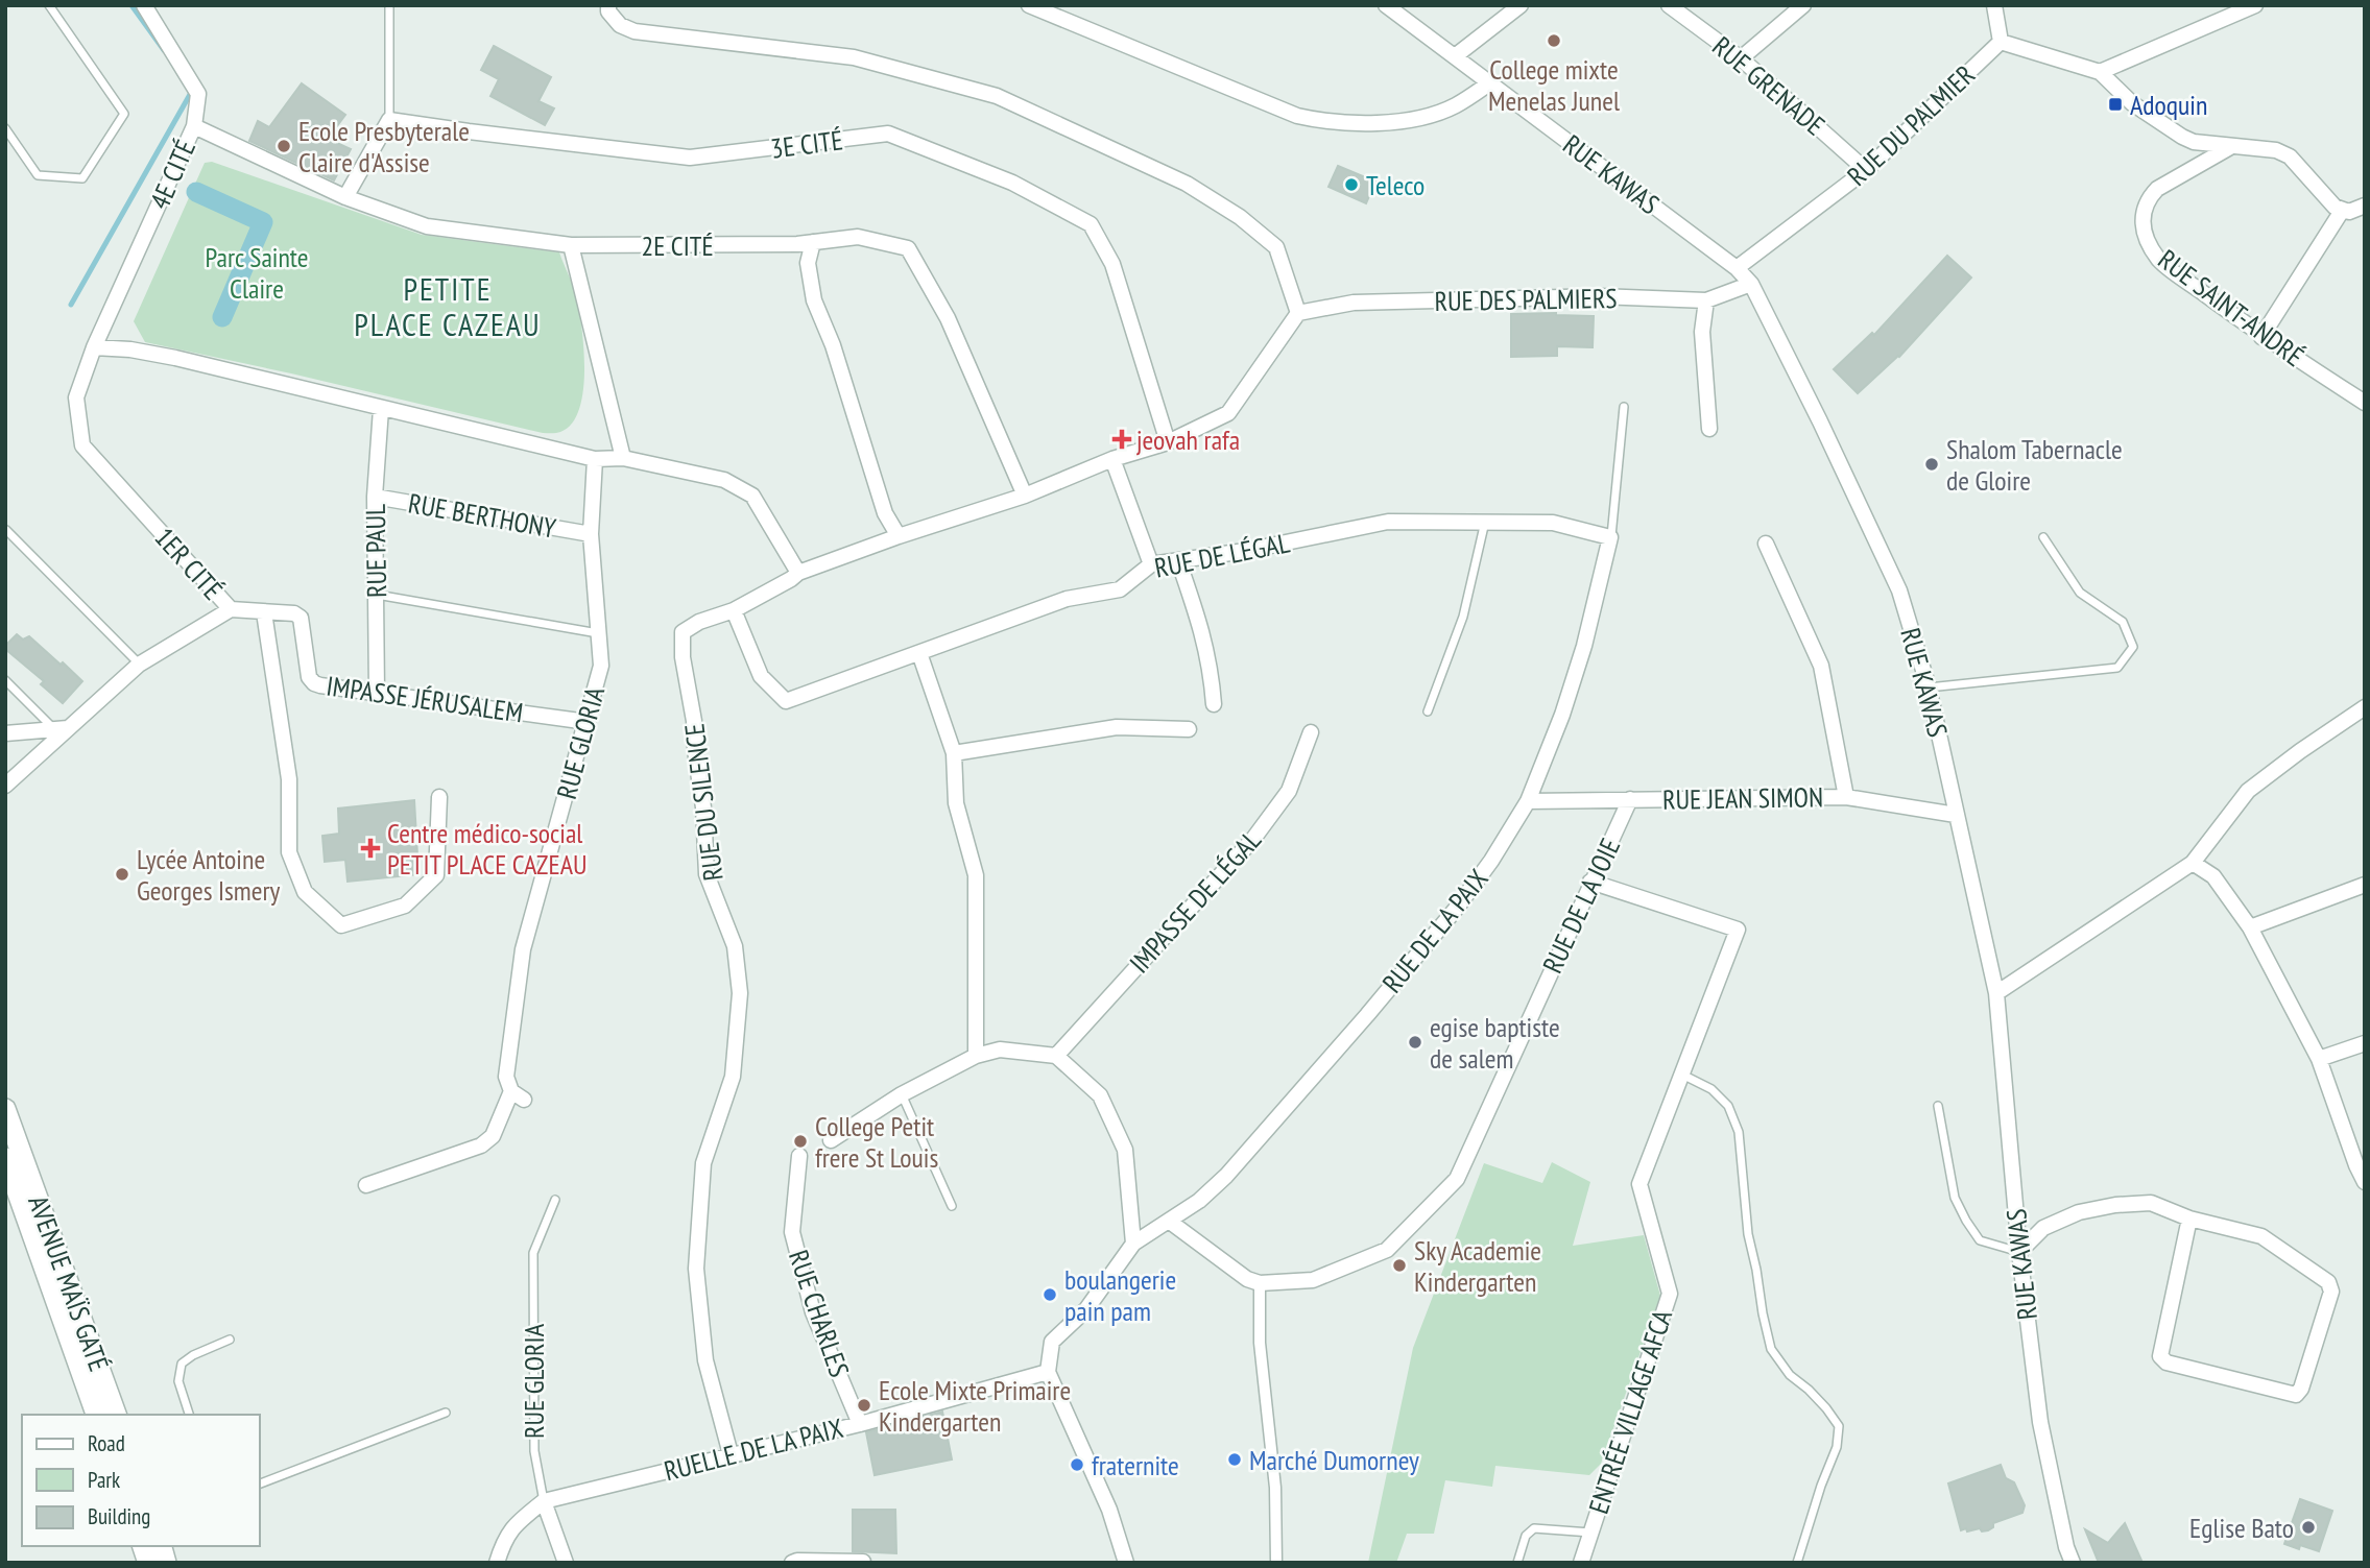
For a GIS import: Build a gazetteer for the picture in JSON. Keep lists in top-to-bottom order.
{
  "streets": {
    "street": [
      "RUE GRENADE",
      "RUE DU PALMIER",
      "3E CITÉ",
      "4E CITÉ",
      "RUE KAWAS",
      "2E CITÉ",
      "RUE DES PALMIERS",
      "RUE SAINT-ANDRÉ",
      "RUE BERTHONY",
      "RUE PAUL",
      "RUE DE LÉGAL",
      "1ER CITÉ",
      "IMPASSE JÉRUSALEM",
      "RUE GLORIA",
      "RUE JEAN SIMON",
      "RUE DU SILENCE",
      "IMPASSE DE LÉGAL",
      "RUE DE LA JOIE",
      "RUE DE LA PAIX",
      "AVENUE MAÏS GATÉ",
      "RUE CHARLES",
      "ENTRÉE VILLAGE AFCA",
      "RUELLE DE LA PAIX"
    ]
  },
  "crossings": [
    ["RUE GRENADE", "RUE DU PALMIER"],
    ["RUE DU PALMIER", "RUE KAWAS"],
    ["4E CITÉ", "2E CITÉ"],
    ["4E CITÉ", "1ER CITÉ"],
    ["RUE KAWAS", "RUE DES PALMIERS"],
    ["RUE KAWAS", "RUE JEAN SIMON"],
    ["RUE BERTHONY", "RUE PAUL"],
    ["RUE BERTHONY", "RUE GLORIA"],
    ["RUE PAUL", "IMPASSE JÉRUSALEM"],
    ["RUE DE LÉGAL", "RUE DU SILENCE"],
    ["RUE DE LÉGAL", "RUE DE LA PAIX"],
    ["1ER CITÉ", "IMPASSE JÉRUSALEM"],
    ["IMPASSE JÉRUSALEM", "RUE GLORIA"],
    ["RUE GLORIA", "RUELLE DE LA PAIX"],
    ["RUE JEAN SIMON", "RUE DE LA JOIE"],
    ["RUE JEAN SIMON", "RUE DE LA PAIX"],
    ["RUE DU SILENCE", "RUELLE DE LA PAIX"],
    ["RUE DE LA JOIE", "ENTRÉE VILLAGE AFCA"],
    ["RUE CHARLES", "RUELLE DE LA PAIX"]
  ],
  "districts": ["PETITE PLACE CAZEAU"],
  "parks": ["Parc Sainte Claire"],
  "places": {
    "other": [
      "College mixte Menelas Junel",
      "Ecole Presbyterale Claire d'Assise",
      "Teleco",
      "Shalom Tabernacle de Gloire",
      "Lycée Antoine Georges Ismery",
      "egise baptiste de salem",
      "College Petit frere St Louis",
      "Sky Academie Kindergarten",
      "boulangerie pain pam",
      "Ecole Mixte Primaire Kindergarten",
      "Marché Dumorney",
      "fraternite",
      "Eglise Bato"
    ],
    "transit": ["Adoquin"],
    "health": ["jeovah rafa", "Centre médico-social PETIT PLACE CAZEAU"]
  },
  "legend": ["Road", "Park", "Building"]
}
